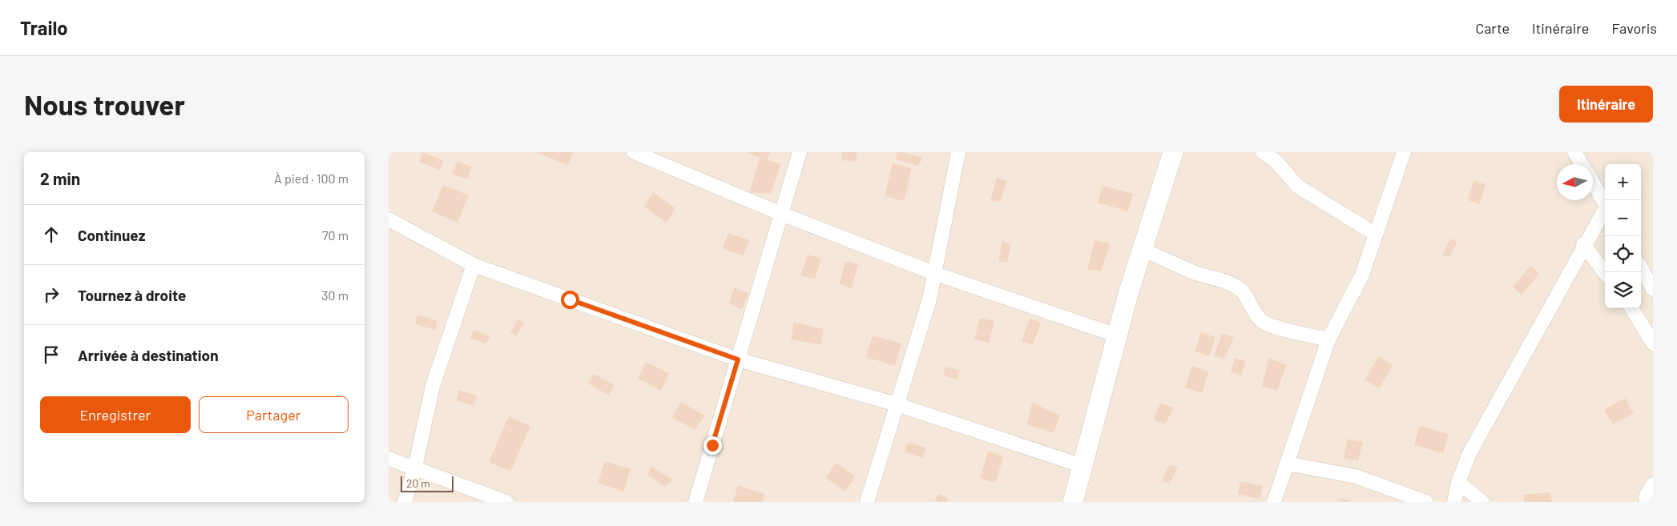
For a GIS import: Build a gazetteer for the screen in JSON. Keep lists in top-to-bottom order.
{
  "scale_bar": "20 m",
  "north": "left",
  "page": {
    "header": "Trailo",
    "nav": ["Carte", "Itinéraire", "Favoris"],
    "buttons": [
      "Itinéraire",
      ["Enregistrer", "Partager"]
    ],
    "title": "Nous trouver",
    "heading": ["2 min", "À pied · 100 m"],
    "map_buttons": ["+", "−"],
    "list": [
      ["Continuez", "70 m"],
      ["Tournez à droite", "30 m"],
      "Arrivée à destination"
    ],
    "scale": "20 m"
  }
}
